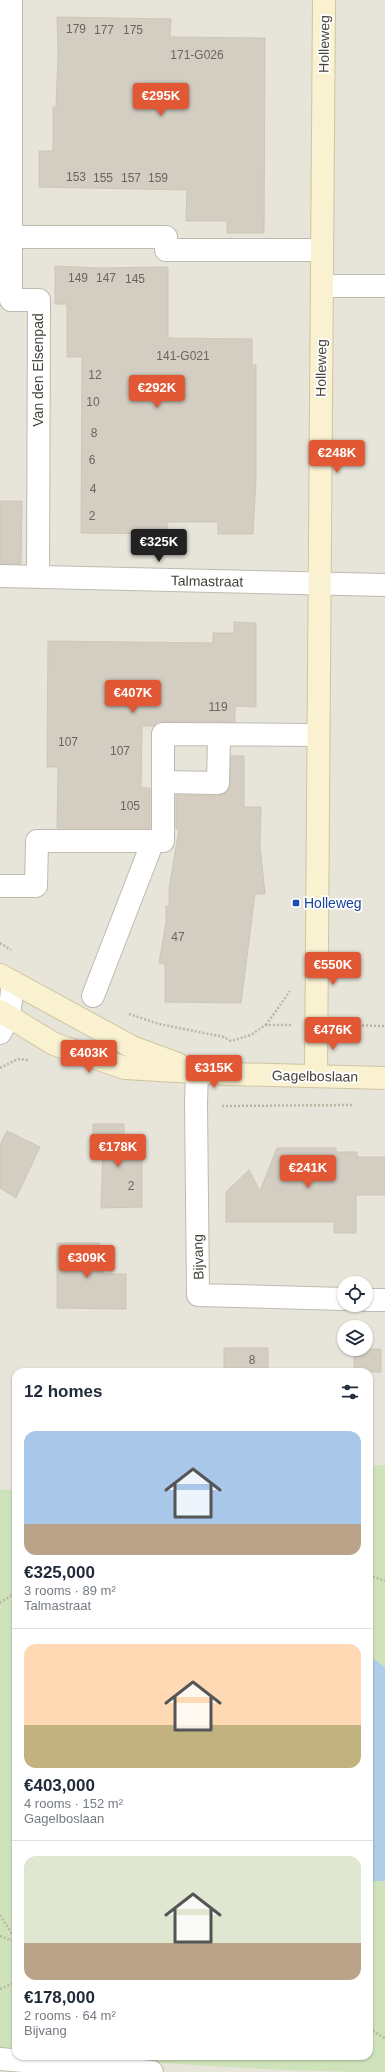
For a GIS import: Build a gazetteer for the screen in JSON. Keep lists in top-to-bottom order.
{
  "streets": {
    "street": [
      "Holleweg",
      "Van den Elsenpad",
      "Talmastraat",
      "Gagelboslaan",
      "Bijvang"
    ]
  },
  "crossings": [
    ["Holleweg", "Talmastraat"],
    ["Holleweg", "Gagelboslaan"],
    ["Van den Elsenpad", "Talmastraat"],
    ["Gagelboslaan", "Bijvang"]
  ],
  "places": {
    "transit": ["Holleweg"]
  },
  "house_numbers": [
    "179",
    "177",
    "175",
    "171-G026",
    "153",
    "155",
    "157",
    "159",
    "149",
    "147",
    "145",
    "141-G021",
    "12",
    "10",
    "8",
    "6",
    "4",
    "2",
    "119",
    "107",
    "107",
    "105",
    "47",
    "2",
    "8"
  ],
  "page": {
    "price": [
      "€295K",
      "€292K",
      "€248K",
      "€325K",
      "€407K",
      "€550K",
      "€476K",
      "€403K",
      "€315K",
      "€178K",
      "€241K",
      "€309K"
    ],
    "heading": "12 homes",
    "list": [
      {
        "name": "€325,000",
        "note": "3 rooms · 89 m² · Talmastraat"
      },
      {
        "name": "€403,000",
        "note": "4 rooms · 152 m² · Gagelboslaan"
      },
      {
        "name": "€178,000",
        "note": "2 rooms · 64 m² · Bijvang"
      }
    ]
  }
}
